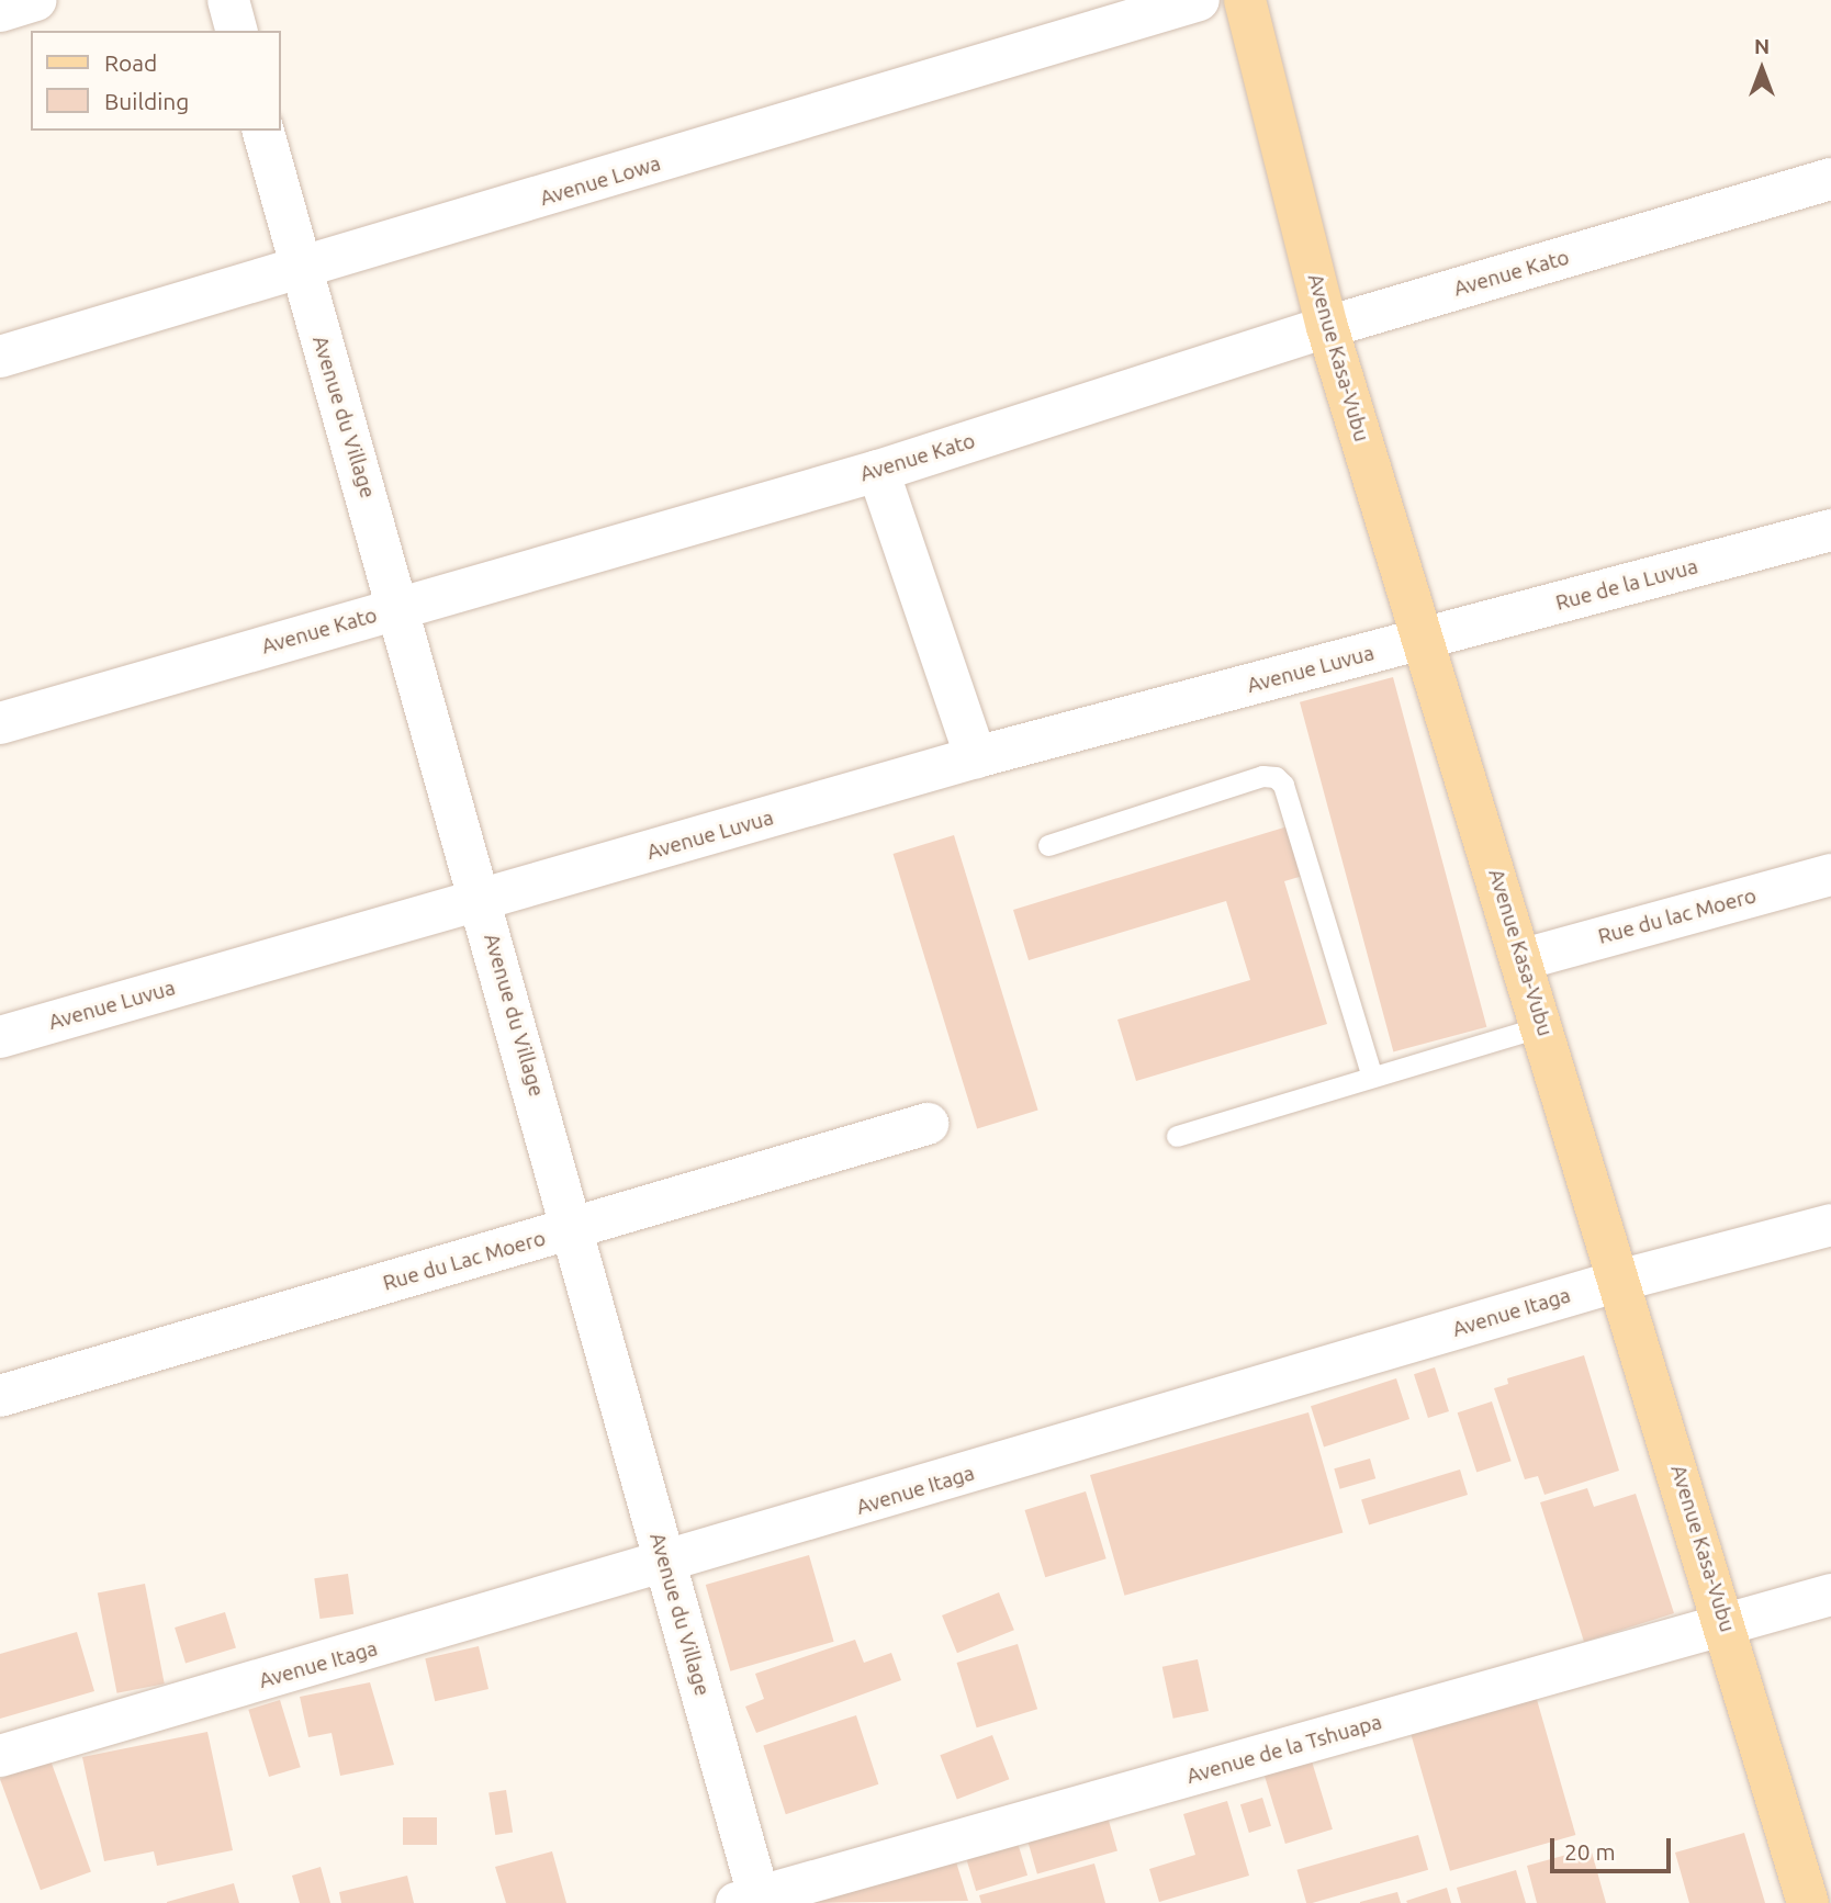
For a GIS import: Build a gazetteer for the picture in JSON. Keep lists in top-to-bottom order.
{
  "streets": {
    "main road": ["Avenue Kasa-Vubu"],
    "street": [
      "Avenue Lowa",
      "Avenue Kato",
      "Avenue du Village",
      "Rue de la Luvua",
      "Avenue Luvua",
      "Rue du lac Moero",
      "Rue du Lac Moero",
      "Avenue Itaga",
      "Avenue de la Tshuapa"
    ]
  },
  "crossings": [
    ["Avenue Lowa", "Avenue du Village"],
    ["Avenue Kato", "Avenue Kasa-Vubu"],
    ["Avenue Kato", "Avenue du Village"],
    ["Avenue Kasa-Vubu", "Rue de la Luvua"],
    ["Avenue Kasa-Vubu", "Avenue Luvua"],
    ["Avenue Kasa-Vubu", "Rue du lac Moero"],
    ["Avenue Kasa-Vubu", "Avenue Itaga"],
    ["Avenue Kasa-Vubu", "Avenue de la Tshuapa"],
    ["Avenue du Village", "Avenue Luvua"],
    ["Avenue du Village", "Rue du Lac Moero"],
    ["Avenue du Village", "Avenue Itaga"],
    ["Avenue du Village", "Avenue de la Tshuapa"],
    ["Rue de la Luvua", "Avenue Luvua"]
  ],
  "legend": ["Road", "Building"],
  "scale_bar": "20 m",
  "north": "top"
}
